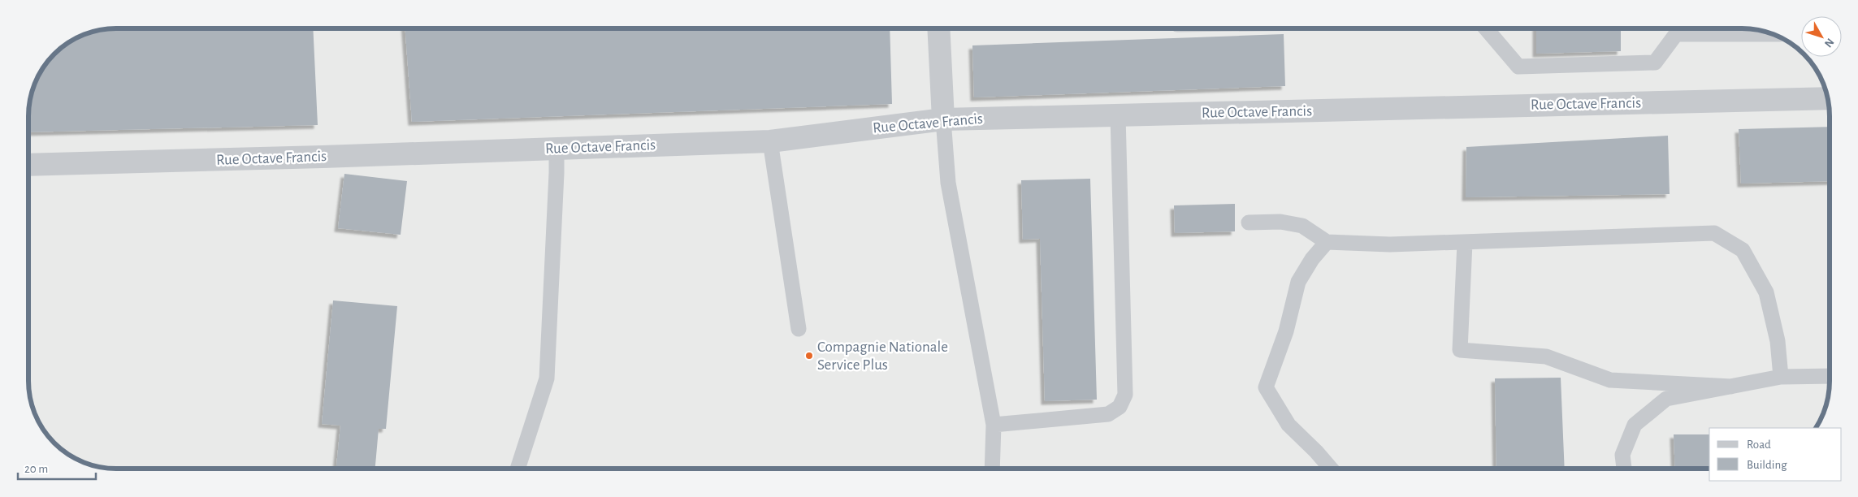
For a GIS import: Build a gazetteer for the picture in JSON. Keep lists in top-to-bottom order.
{
  "streets": {
    "street": ["Rue Octave Francis"]
  },
  "places": ["Compagnie Nationale Service Plus"],
  "legend": ["Road", "Building"],
  "scale_bar": "20 m",
  "north": "bottom right"
}
